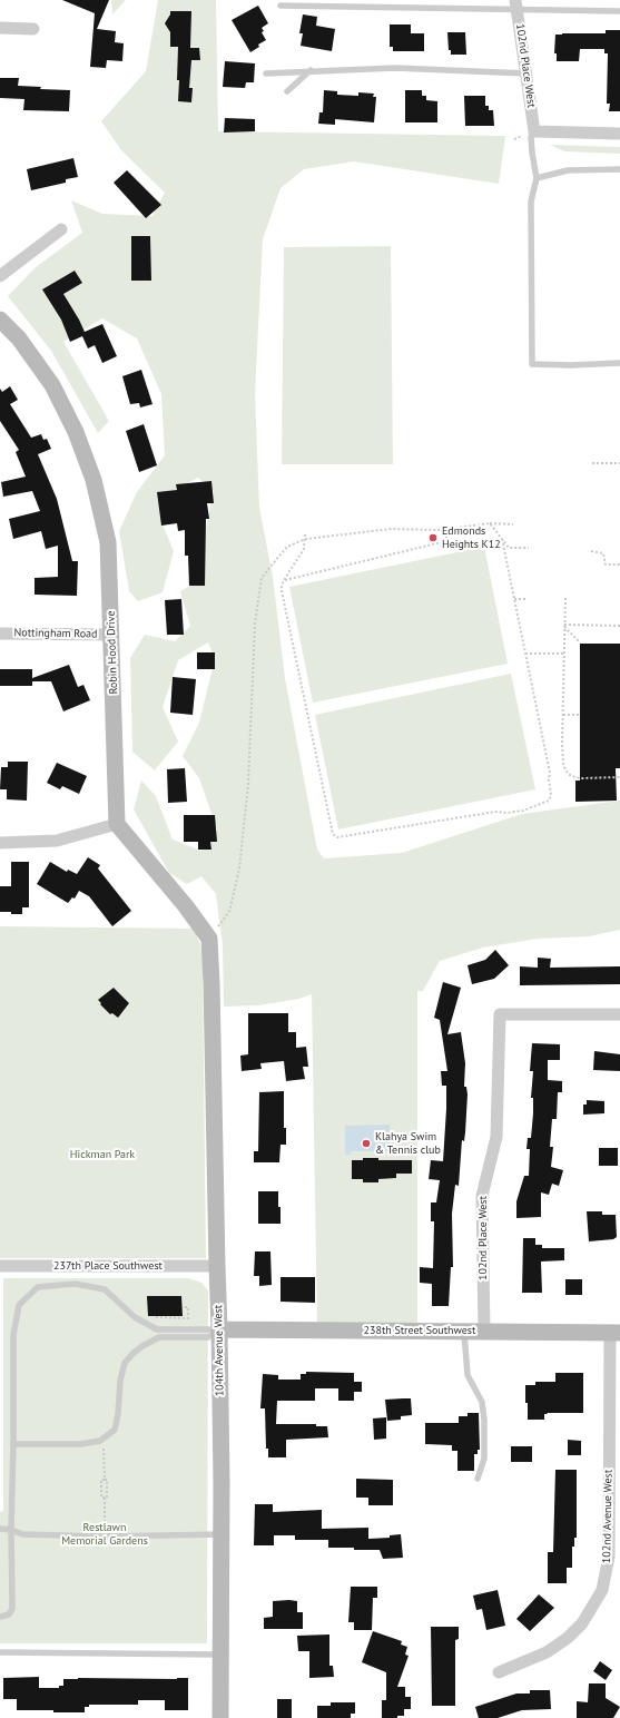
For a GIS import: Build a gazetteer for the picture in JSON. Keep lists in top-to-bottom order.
{
  "streets": {
    "street": [
      "102nd Place West",
      "Nottingham Road",
      "Robin Hood Drive",
      "237th Place Southwest",
      "238th Street Southwest",
      "104th Avenue West",
      "102nd Avenue West"
    ]
  },
  "crossings": [
    ["102nd Place West", "238th Street Southwest"],
    ["Nottingham Road", "Robin Hood Drive"],
    ["237th Place Southwest", "104th Avenue West"],
    ["238th Street Southwest", "104th Avenue West"],
    ["238th Street Southwest", "102nd Avenue West"]
  ],
  "parks": ["Hickman Park", "Restlawn Memorial Gardens"],
  "places": ["Edmonds Heights K12", "Klahya Swim & Tennis club"]
}
